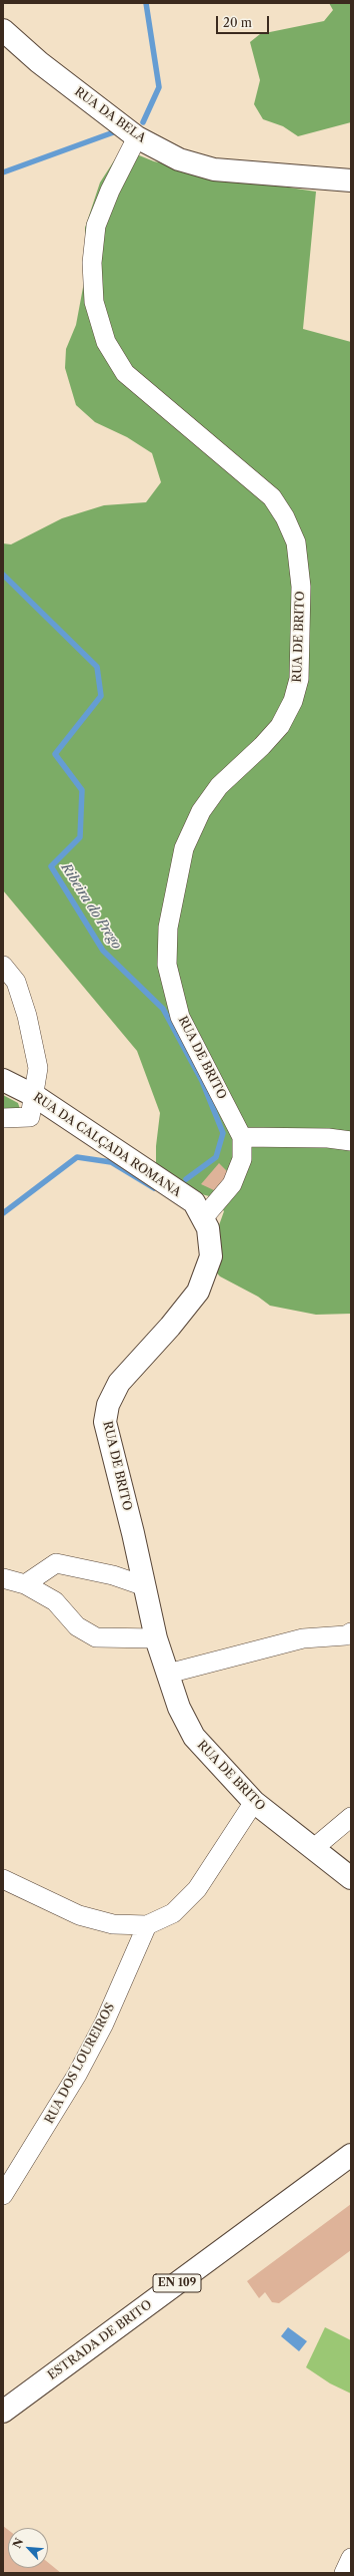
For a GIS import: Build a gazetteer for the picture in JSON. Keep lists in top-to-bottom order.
{
  "streets": {
    "street": [
      "RUA DA BELA",
      "RUA DE BRITO",
      "RUA DA CALÇADA ROMANA",
      "RUA DOS LOUREIROS",
      "EN 109",
      "ESTRADA DE BRITO"
    ]
  },
  "crossings": [
    ["RUA DA BELA", "RUA DE BRITO"],
    ["RUA DE BRITO", "RUA DA CALÇADA ROMANA"]
  ],
  "water": ["Ribeira do Prego"],
  "scale_bar": "20 m",
  "north": "top left"
}
